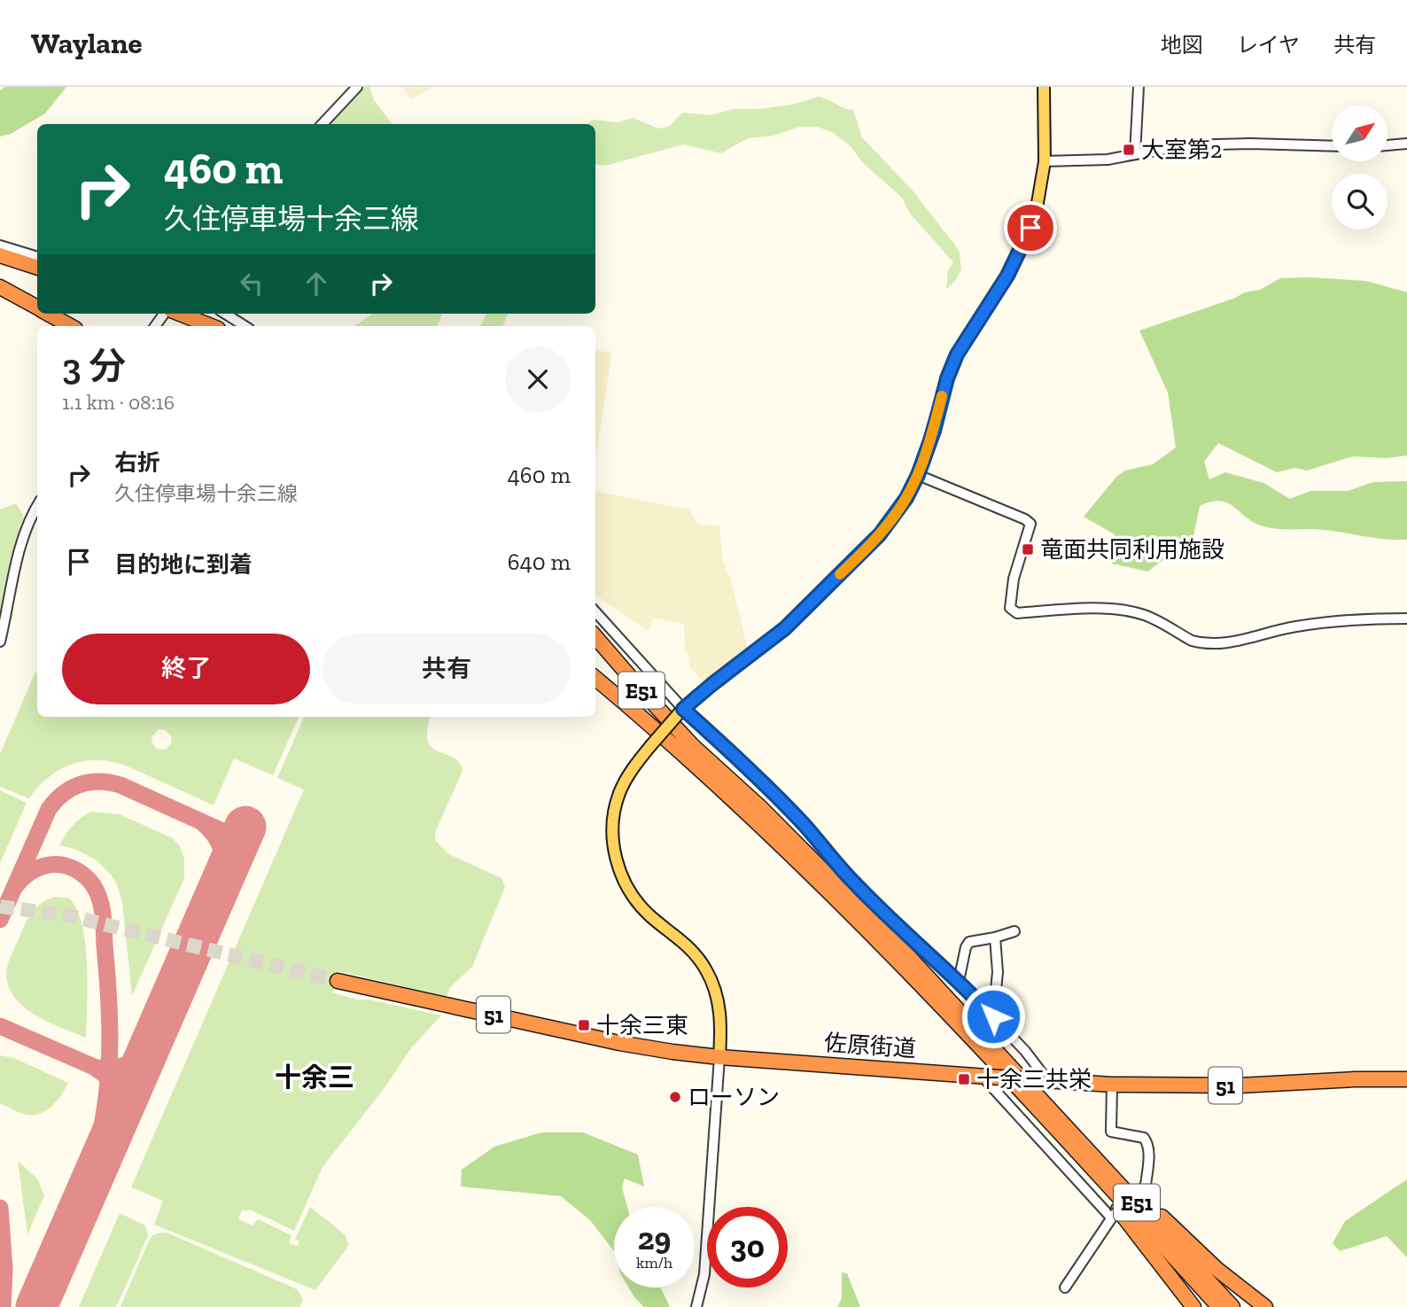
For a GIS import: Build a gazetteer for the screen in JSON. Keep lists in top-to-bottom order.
{
  "streets": {
    "highway": ["E51", "51", "佐原街道"]
  },
  "districts": ["十余三"],
  "places": {
    "transit": [
      "大室第2",
      "竜面共同利用施設",
      "十余三東",
      "十余三共栄"
    ],
    "other": ["ローソン"]
  },
  "north": "top right",
  "page": {
    "header": "Waylane",
    "nav": ["地図", "レイヤ", "共有"],
    "turn": ["460 m", "久住停車場十余三線"],
    "heading": ["3 分", "1.1 km · 08:16"],
    "list": [
      {
        "name": "右折",
        "note": "久住停車場十余三線",
        "value": "460 m"
      },
      {
        "name": "目的地に到着",
        "value": "640 m"
      }
    ],
    "buttons": ["終了", "共有"],
    "speed": "29 km/h",
    "limit": "30"
  }
}
